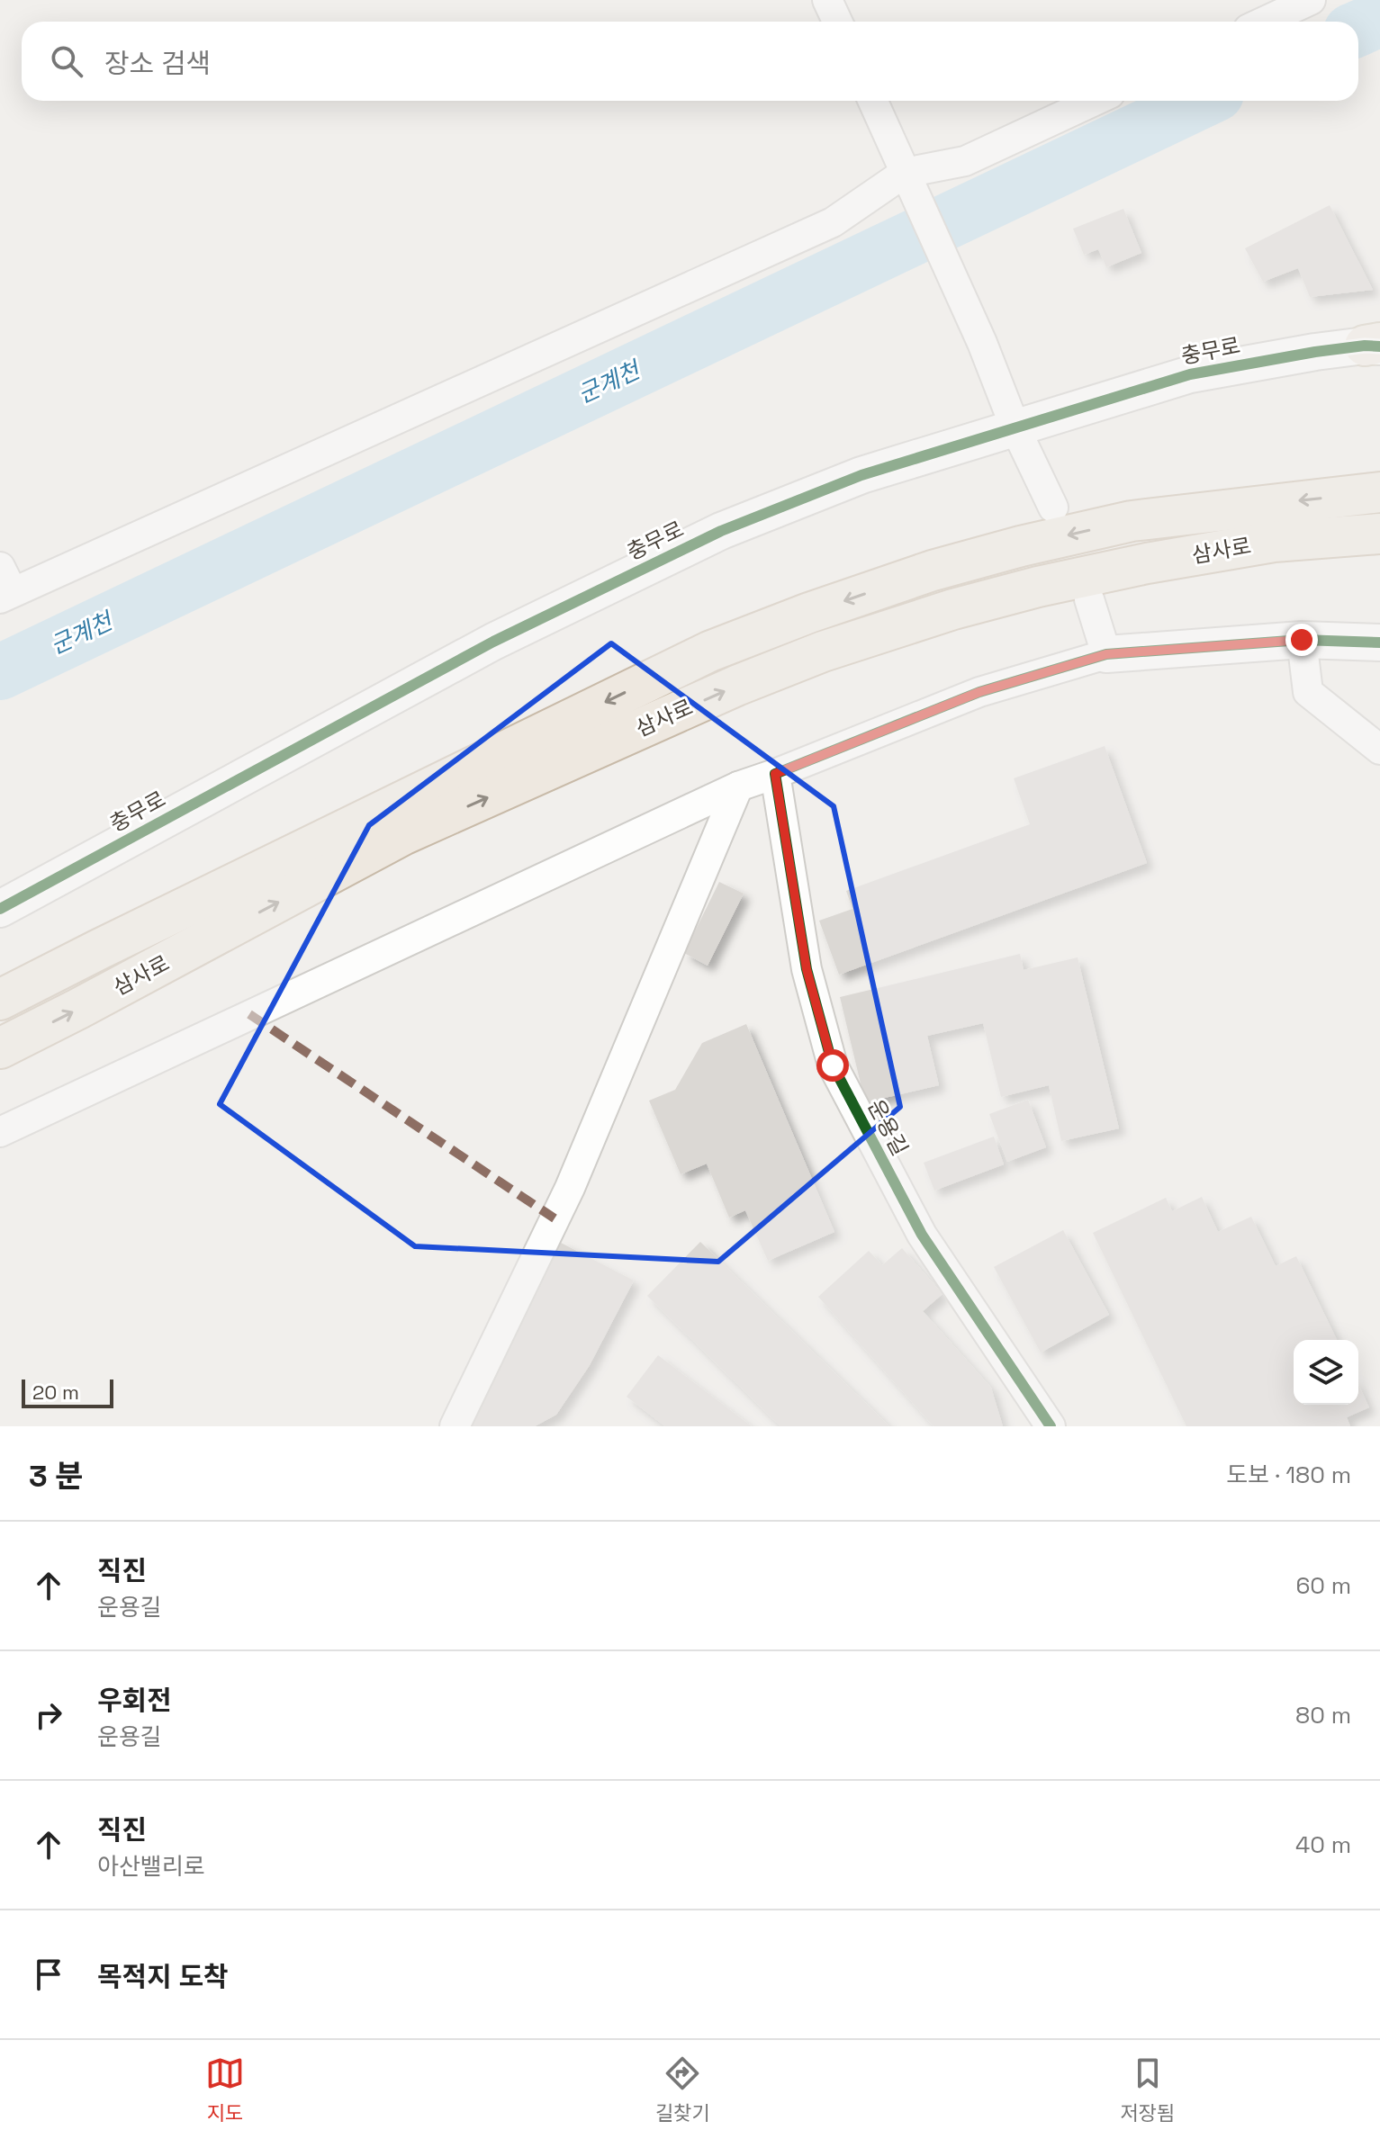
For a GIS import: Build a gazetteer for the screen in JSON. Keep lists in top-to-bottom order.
{
  "streets": {
    "highway": ["삼사로"],
    "street": ["충무로", "운용길"]
  },
  "water": ["군계천"],
  "scale_bar": "20 m",
  "page": {
    "search": "장소 검색",
    "scale": "20 m",
    "heading": ["3 분", "도보 · 180 m"],
    "list": [
      ["직진", "운용길", "60 m"],
      ["우회전", "운용길", "80 m"],
      ["직진", "아산밸리로", "40 m"],
      "목적지 도착"
    ],
    "nav": ["지도", "길찾기", "저장됨"]
  }
}
